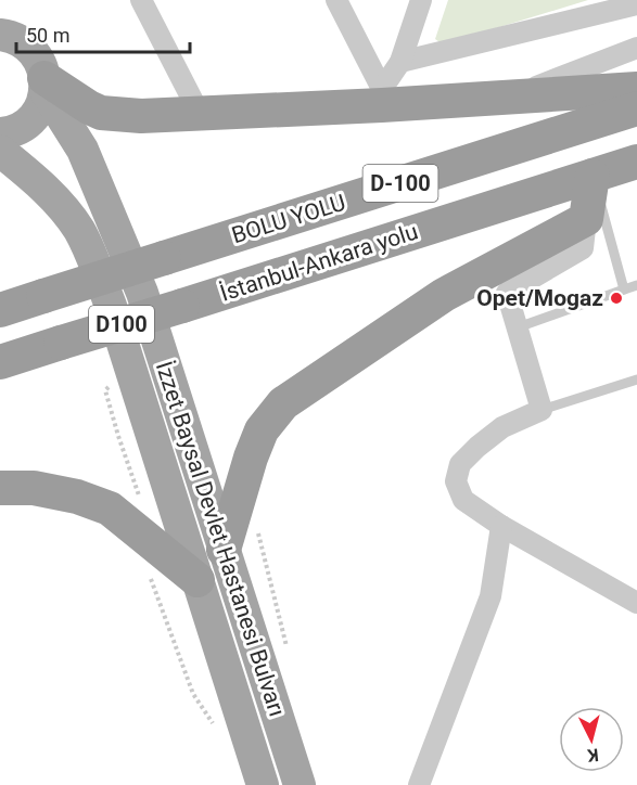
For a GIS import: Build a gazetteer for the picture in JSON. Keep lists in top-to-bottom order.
{
  "streets": {
    "highway": [
      "D-100",
      "BOLU YOLU",
      "İstanbul-Ankara yolu",
      "D100"
    ],
    "main road": ["İzzet Baysal Devlet Hastanesi Bulvarı"]
  },
  "crossings": [
    ["BOLU YOLU", "D100"]
  ],
  "places": ["Opet/Mogaz"],
  "scale_bar": "50 m",
  "north": "bottom"
}
